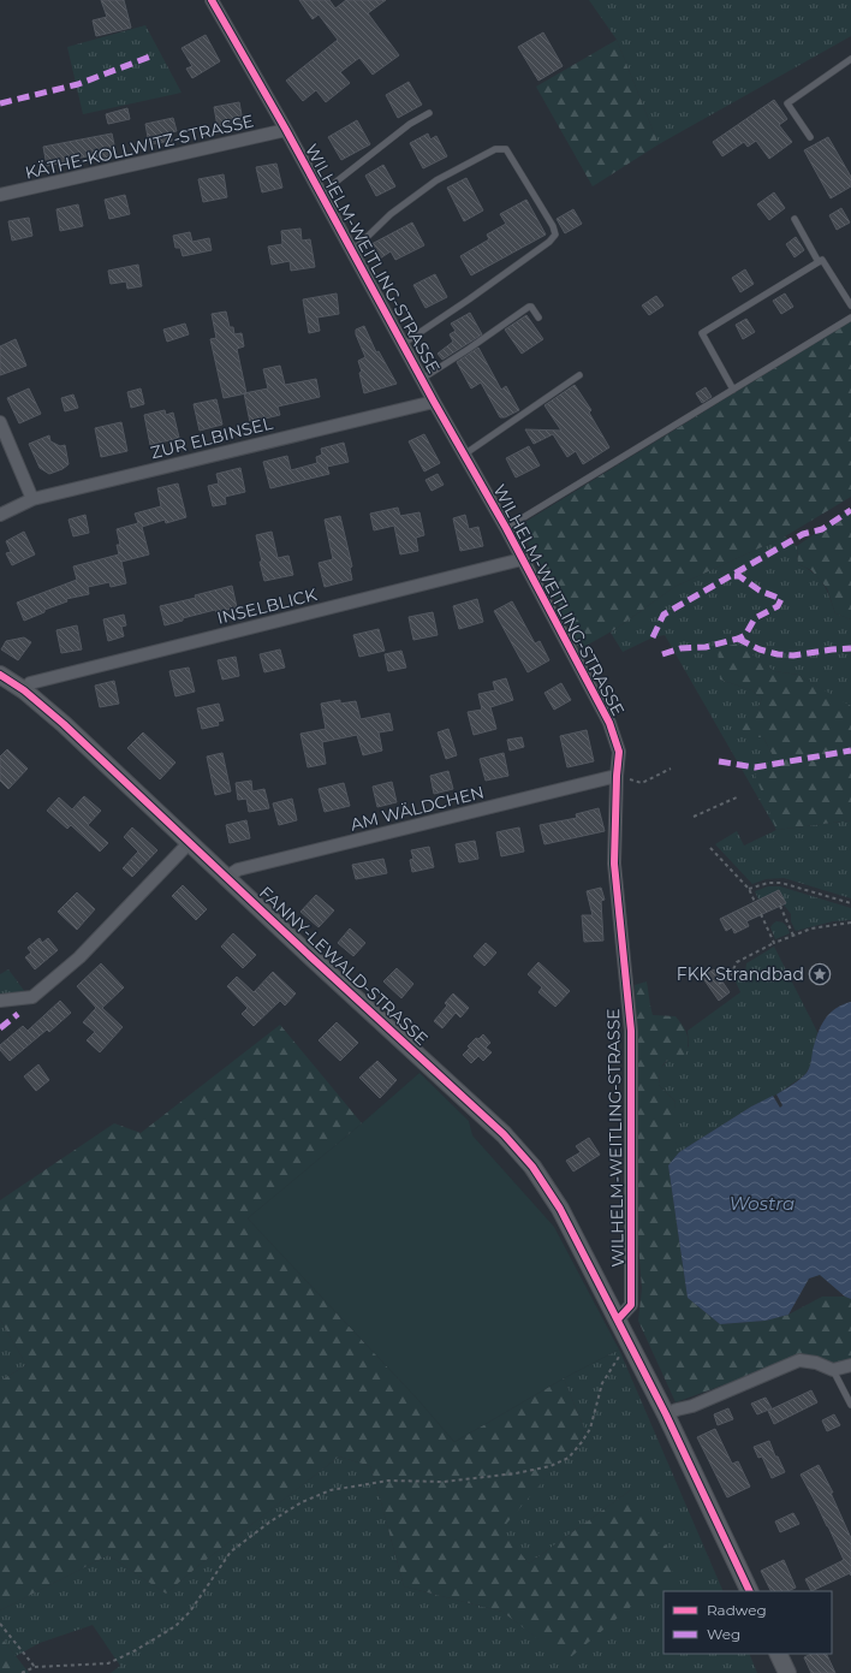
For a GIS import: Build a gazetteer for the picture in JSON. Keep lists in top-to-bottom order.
{
  "streets": {
    "street": [
      "KÄTHE-KOLLWITZ-STRASSE",
      "WILHELM-WEITLING-STRASSE",
      "ZUR ELBINSEL",
      "INSELBLICK",
      "AM WÄLDCHEN",
      "FANNY-LEWALD-STRASSE"
    ]
  },
  "crossings": [
    ["KÄTHE-KOLLWITZ-STRASSE", "WILHELM-WEITLING-STRASSE"],
    ["WILHELM-WEITLING-STRASSE", "ZUR ELBINSEL"],
    ["WILHELM-WEITLING-STRASSE", "INSELBLICK"],
    ["WILHELM-WEITLING-STRASSE", "AM WÄLDCHEN"],
    ["WILHELM-WEITLING-STRASSE", "FANNY-LEWALD-STRASSE"],
    ["INSELBLICK", "FANNY-LEWALD-STRASSE"],
    ["AM WÄLDCHEN", "FANNY-LEWALD-STRASSE"]
  ],
  "water": ["Wostra"],
  "places": {
    "place": ["FKK Strandbad"]
  },
  "legend": ["Radweg", "Weg"]
}
